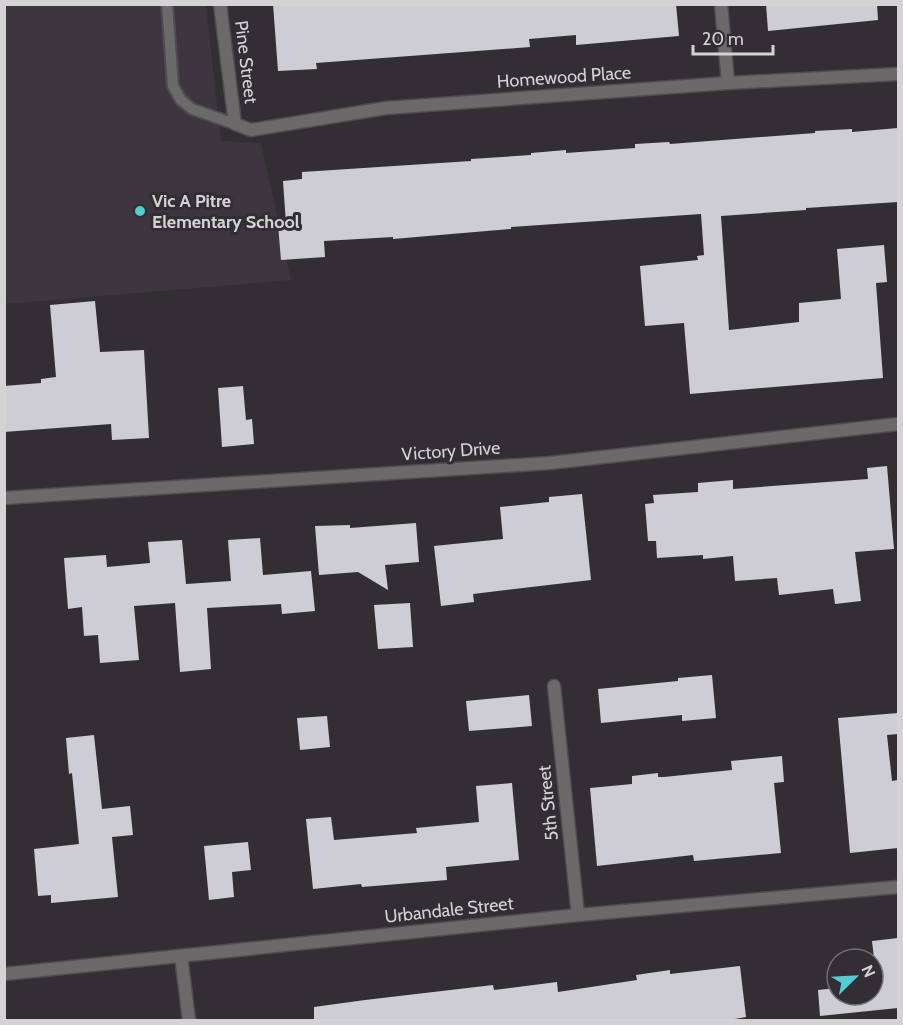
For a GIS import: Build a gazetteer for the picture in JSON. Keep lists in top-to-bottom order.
{
  "streets": {
    "street": [
      "Pine Street",
      "Homewood Place",
      "Victory Drive",
      "5th Street",
      "Urbandale Street"
    ]
  },
  "crossings": [
    ["Pine Street", "Homewood Place"],
    ["5th Street", "Urbandale Street"]
  ],
  "places": ["Vic A Pitre Elementary School"],
  "scale_bar": "20 m",
  "north": "top right"
}
